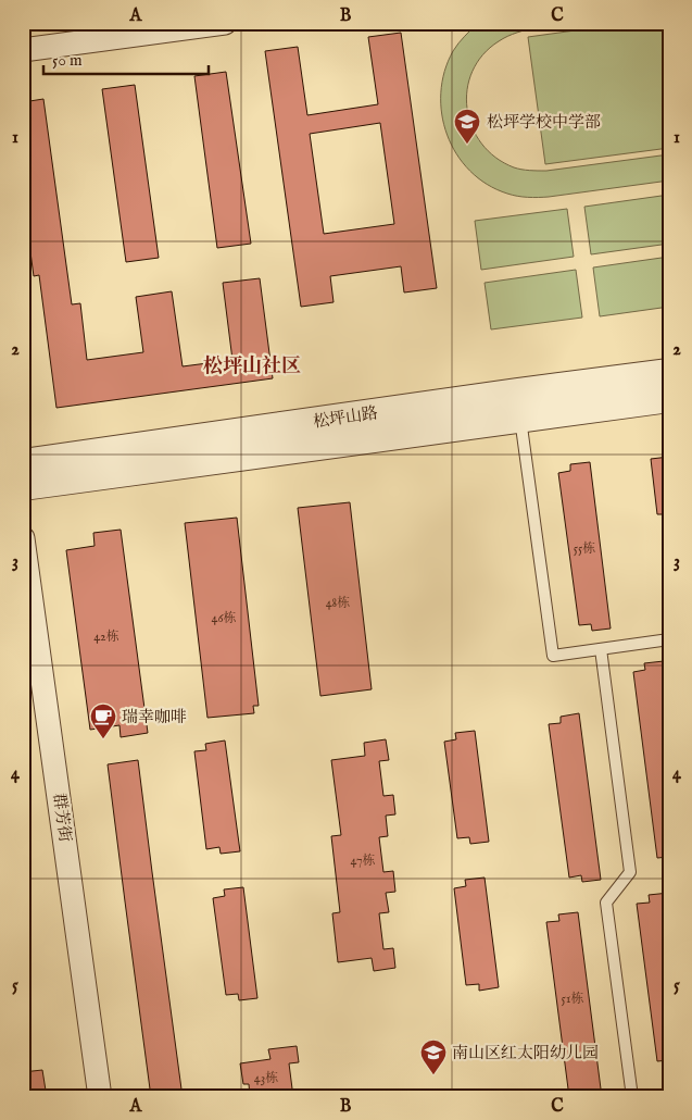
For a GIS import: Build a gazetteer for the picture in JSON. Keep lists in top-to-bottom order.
{
  "streets": {
    "street": ["松坪山路", "群芳街"]
  },
  "districts": ["松坪山社区"],
  "places": {
    "school or university": ["松坪学校中学部", "南山区红太阳幼儿园"],
    "cafe": ["瑞幸咖啡"]
  },
  "house_numbers": [
    "55栋",
    "48栋",
    "46栋",
    "42栋",
    "47栋",
    "51栋",
    "43栋"
  ],
  "scale_bar": "50 m",
  "grid": {
    "columns": ["A", "B", "C"],
    "rows": [
      "1",
      "2",
      "3",
      "4",
      "5"
    ]
  }
}
